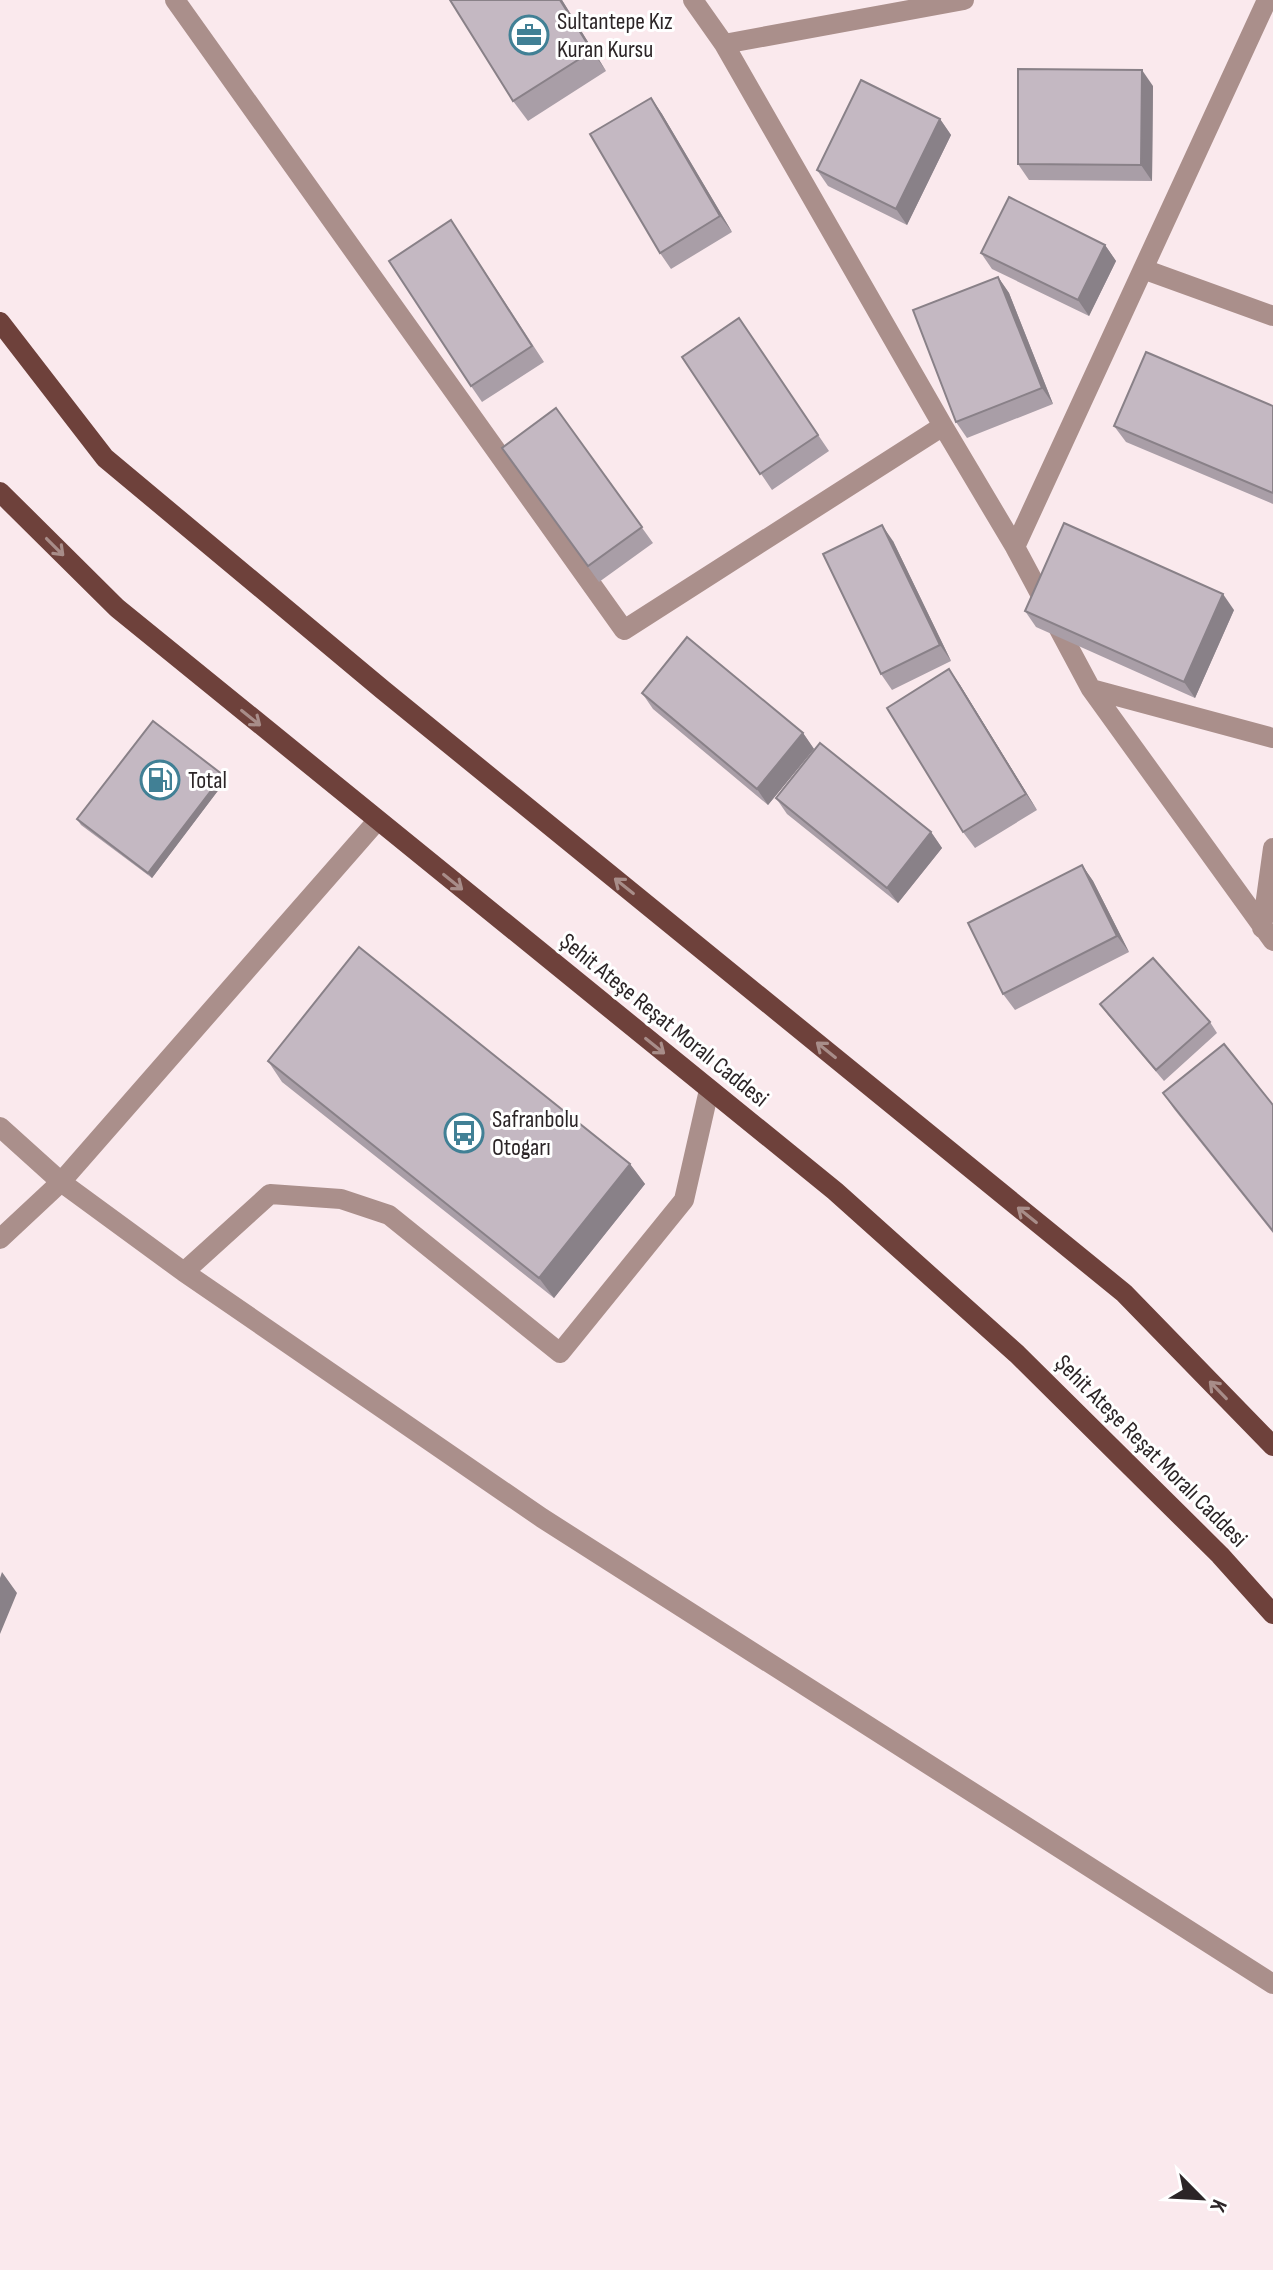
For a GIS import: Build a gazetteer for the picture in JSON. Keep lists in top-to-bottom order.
{
  "streets": {
    "main road": ["Şehit Ateşe Reşat Moralı Caddesi"]
  },
  "places": {
    "office": ["Sultantepe Kız Kuran Kursu"],
    "fuel station": ["Total"],
    "bus stop": ["Safranbolu Otogarı"]
  },
  "north": "bottom right"
}
